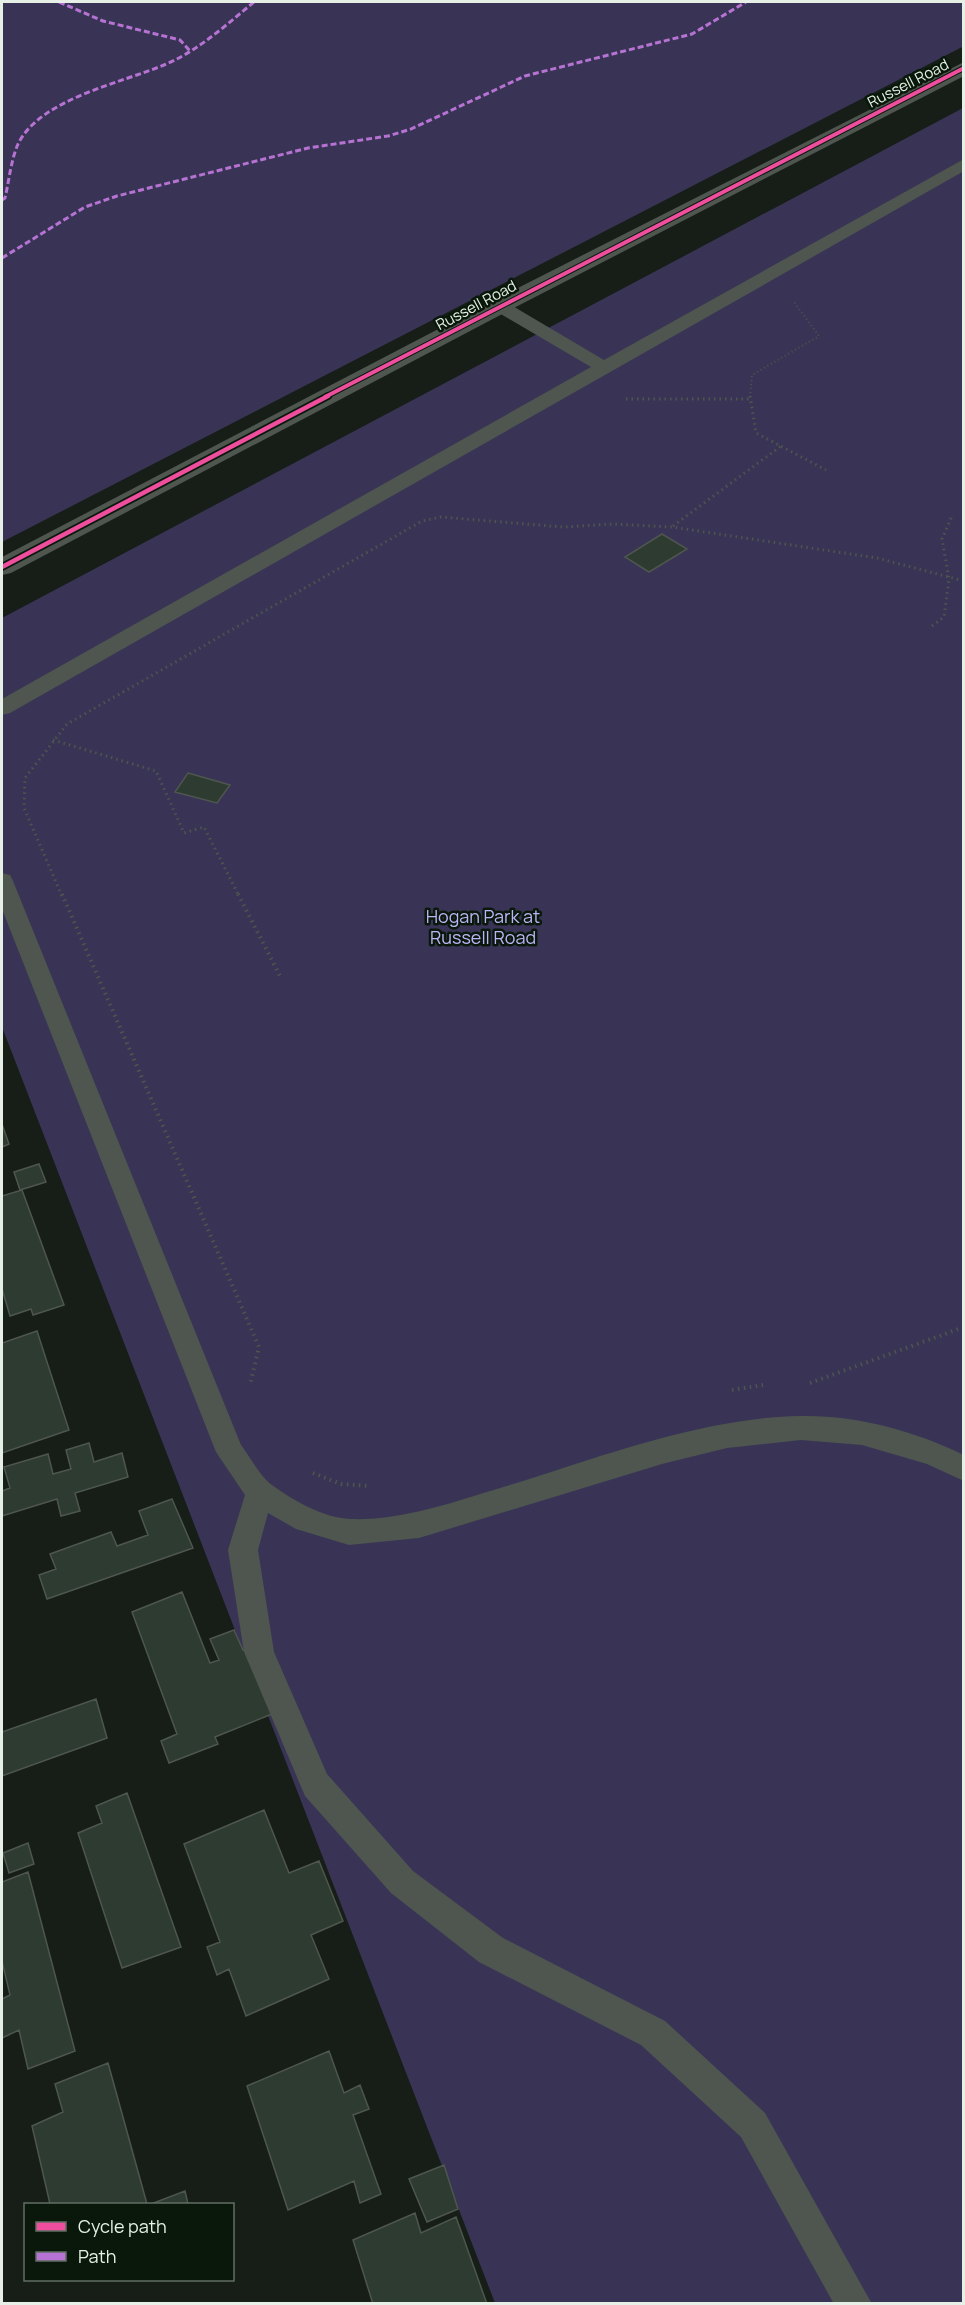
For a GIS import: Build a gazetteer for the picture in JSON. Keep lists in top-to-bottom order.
{
  "streets": {
    "street": ["Russell Road"]
  },
  "parks": ["Hogan Park at Russell Road"],
  "legend": ["Cycle path", "Path"]
}
